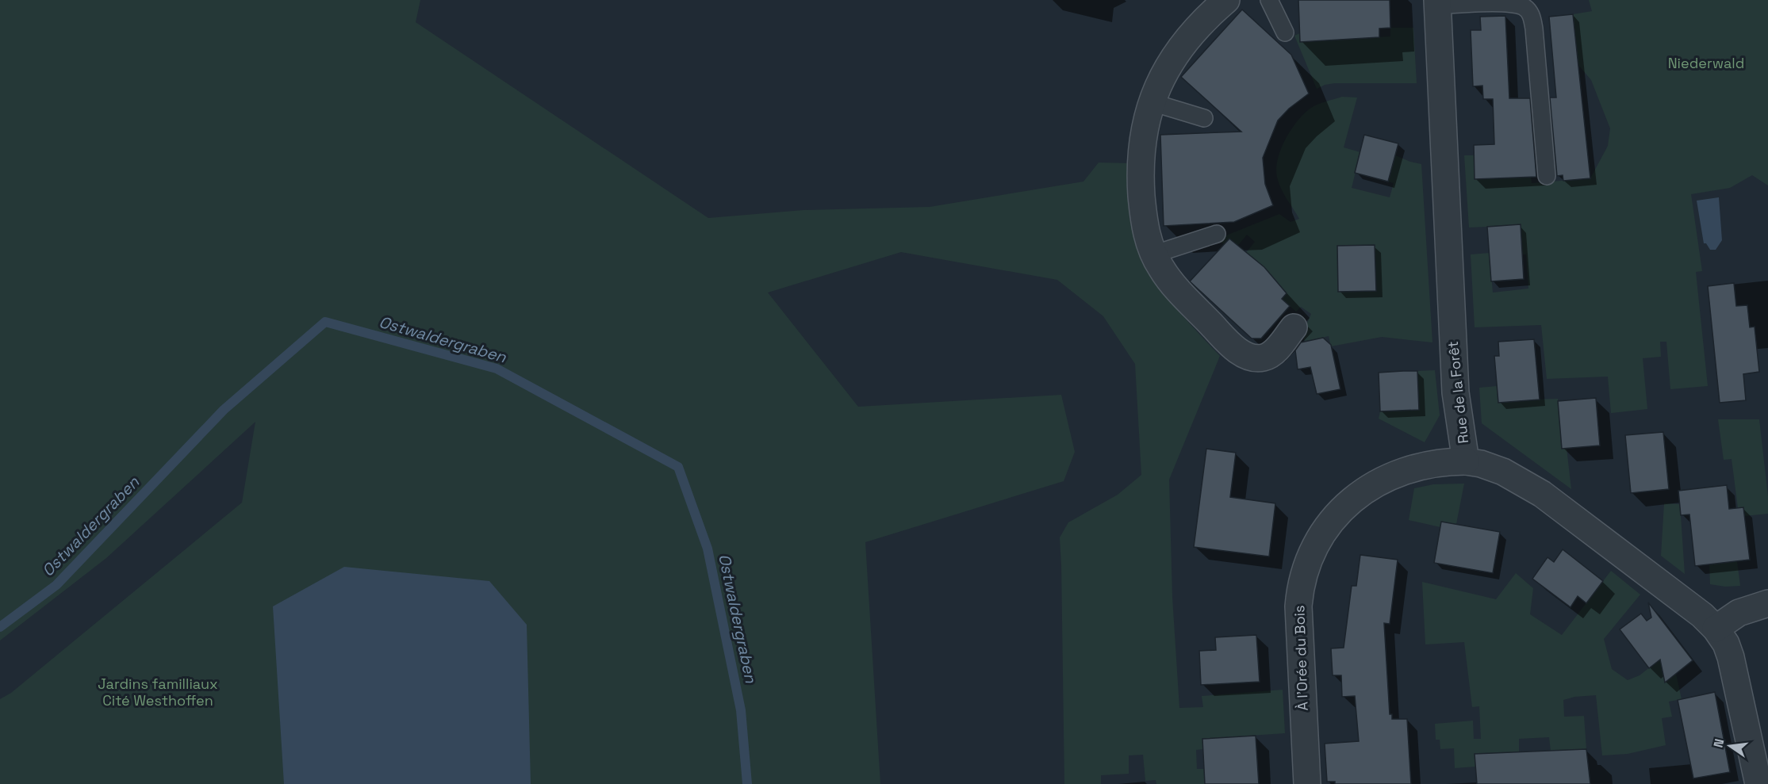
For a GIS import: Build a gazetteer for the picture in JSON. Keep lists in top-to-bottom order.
{
  "streets": {
    "street": ["Rue de la Forêt", "À l'Orée du Bois"]
  },
  "crossings": [
    ["Rue de la Forêt", "À l'Orée du Bois"]
  ],
  "water": ["Ostwaldergraben"],
  "parks": ["Niederwald", "Jardins familliaux Cité Westhoffen"],
  "north": "left"
}
